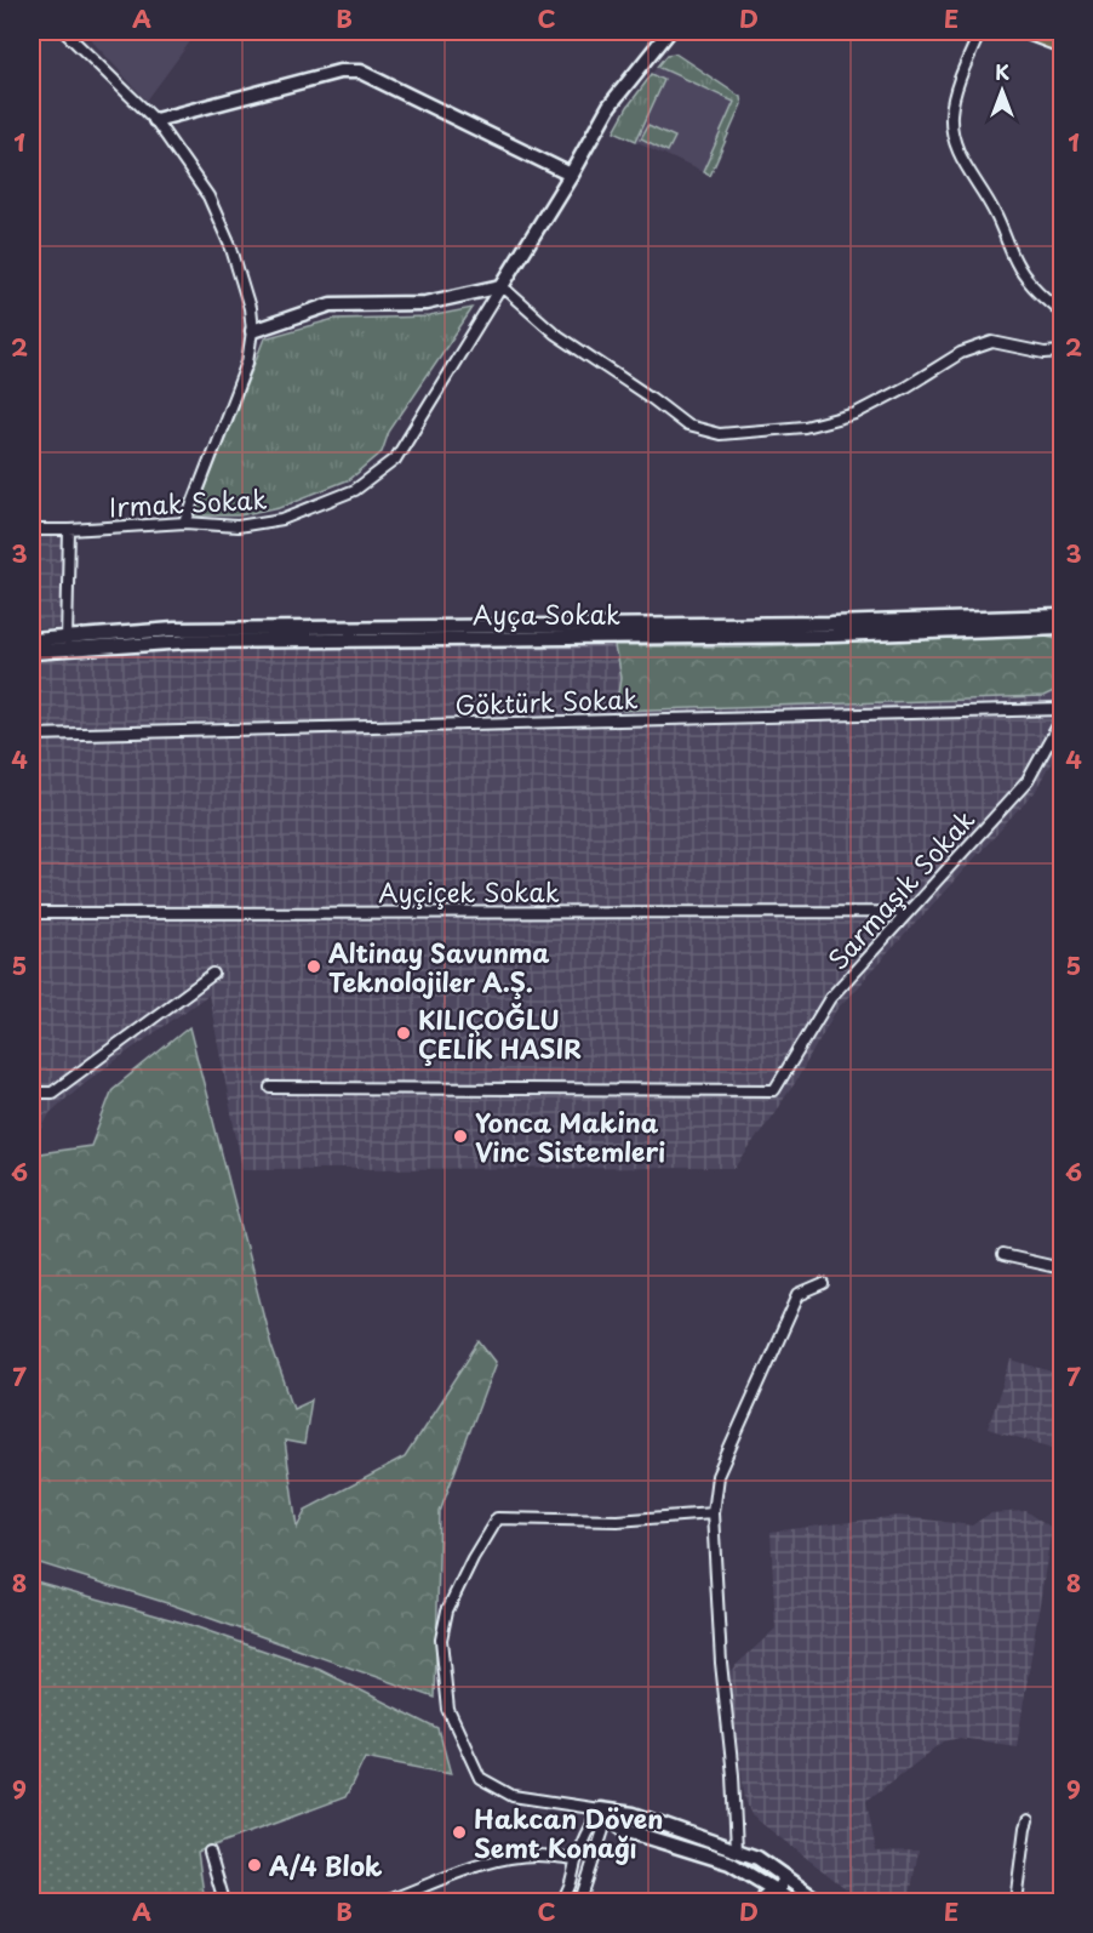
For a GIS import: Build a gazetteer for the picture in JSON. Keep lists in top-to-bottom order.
{
  "streets": {
    "street": [
      "Irmak Sokak",
      "Ayça Sokak",
      "Göktürk Sokak",
      "Sarmaşık Sokak",
      "Ayçiçek Sokak"
    ]
  },
  "crossings": [
    ["Sarmaşık Sokak", "Ayçiçek Sokak"]
  ],
  "places": [
    "Altinay Savunma Teknolojiler A.Ş.",
    "KILIÇOĞLU ÇELİK HASIR",
    "Yonca Makina Vinc Sistemleri",
    "Hakcan Döven Semt Konağı",
    "A/4 Blok"
  ],
  "north": "top",
  "grid": {
    "columns": [
      "A",
      "B",
      "C",
      "D",
      "E"
    ],
    "rows": [
      "1",
      "2",
      "3",
      "4",
      "5",
      "6",
      "7",
      "8",
      "9"
    ]
  }
}
